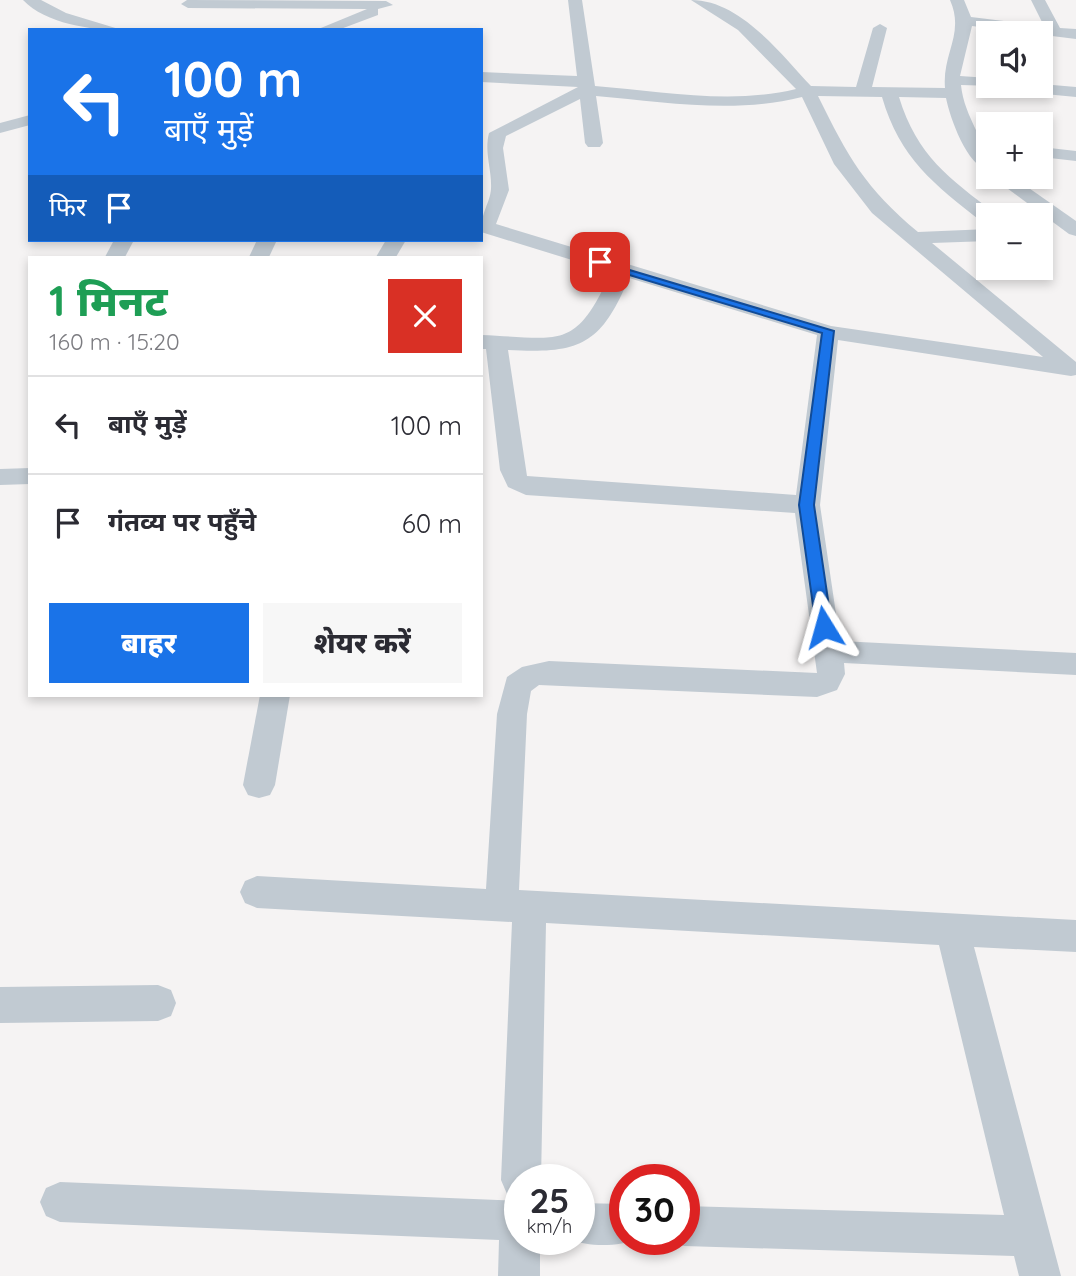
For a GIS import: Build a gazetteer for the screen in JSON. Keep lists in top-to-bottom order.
{
  "page": {
    "map_buttons": ["+", "−"],
    "turn": ["100 m", "बाएँ मुड़ें"],
    "then": "फिर",
    "heading": ["1 मिनट", "160 m · 15:20"],
    "list": [
      {
        "name": "बाएँ मुड़ें",
        "value": "100 m"
      },
      {
        "name": "गंतव्य पर पहुँचे",
        "value": "60 m"
      }
    ],
    "buttons": ["बाहर", "शेयर करें"],
    "speed": "25 km/h",
    "limit": "30"
  }
}
